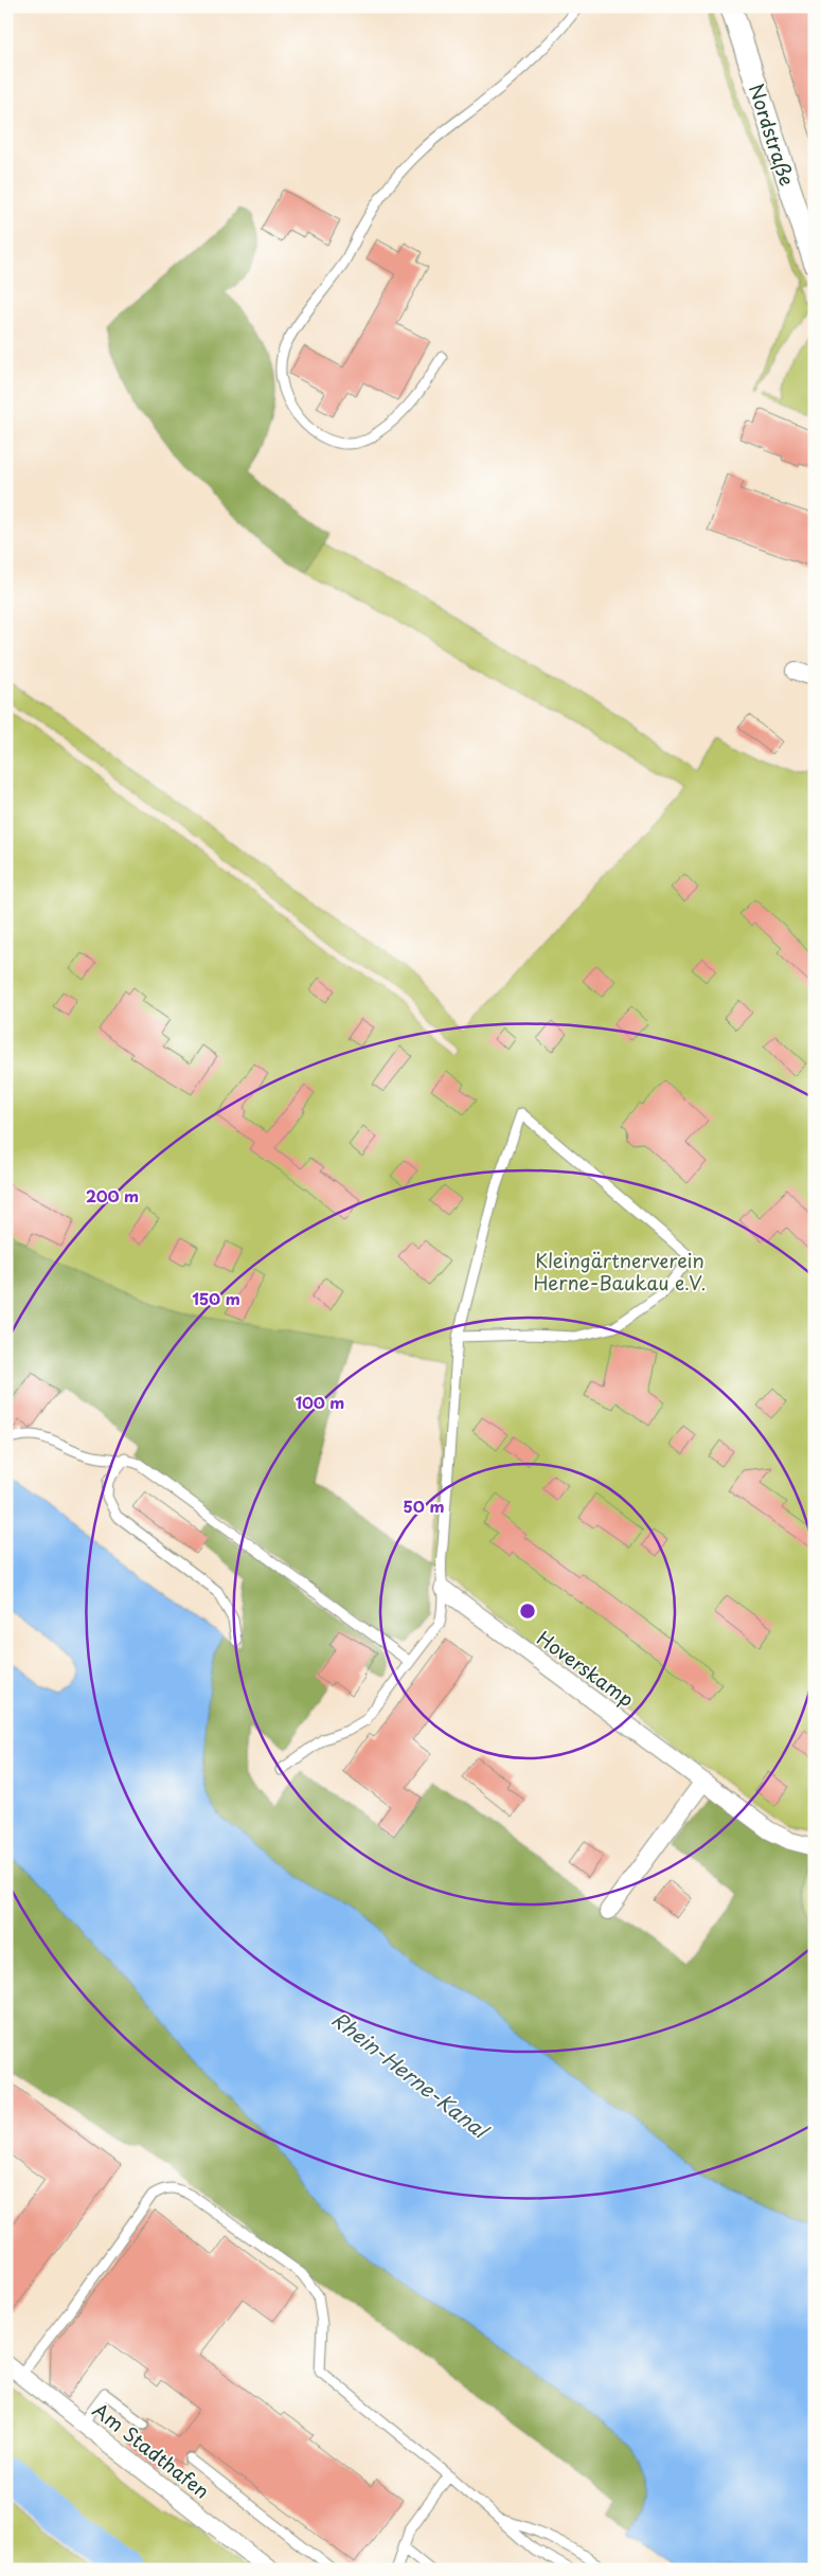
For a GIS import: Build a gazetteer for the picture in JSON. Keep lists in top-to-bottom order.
{
  "streets": {
    "street": ["Nordstraße", "Hoverskamp", "Am Stadthafen"]
  },
  "water": ["Rhein-Herne-Kanal"],
  "parks": ["Kleingärtnerverein Herne-Baukau e.V."],
  "rings": [
    "200 m",
    "150 m",
    "100 m",
    "50 m"
  ]
}
